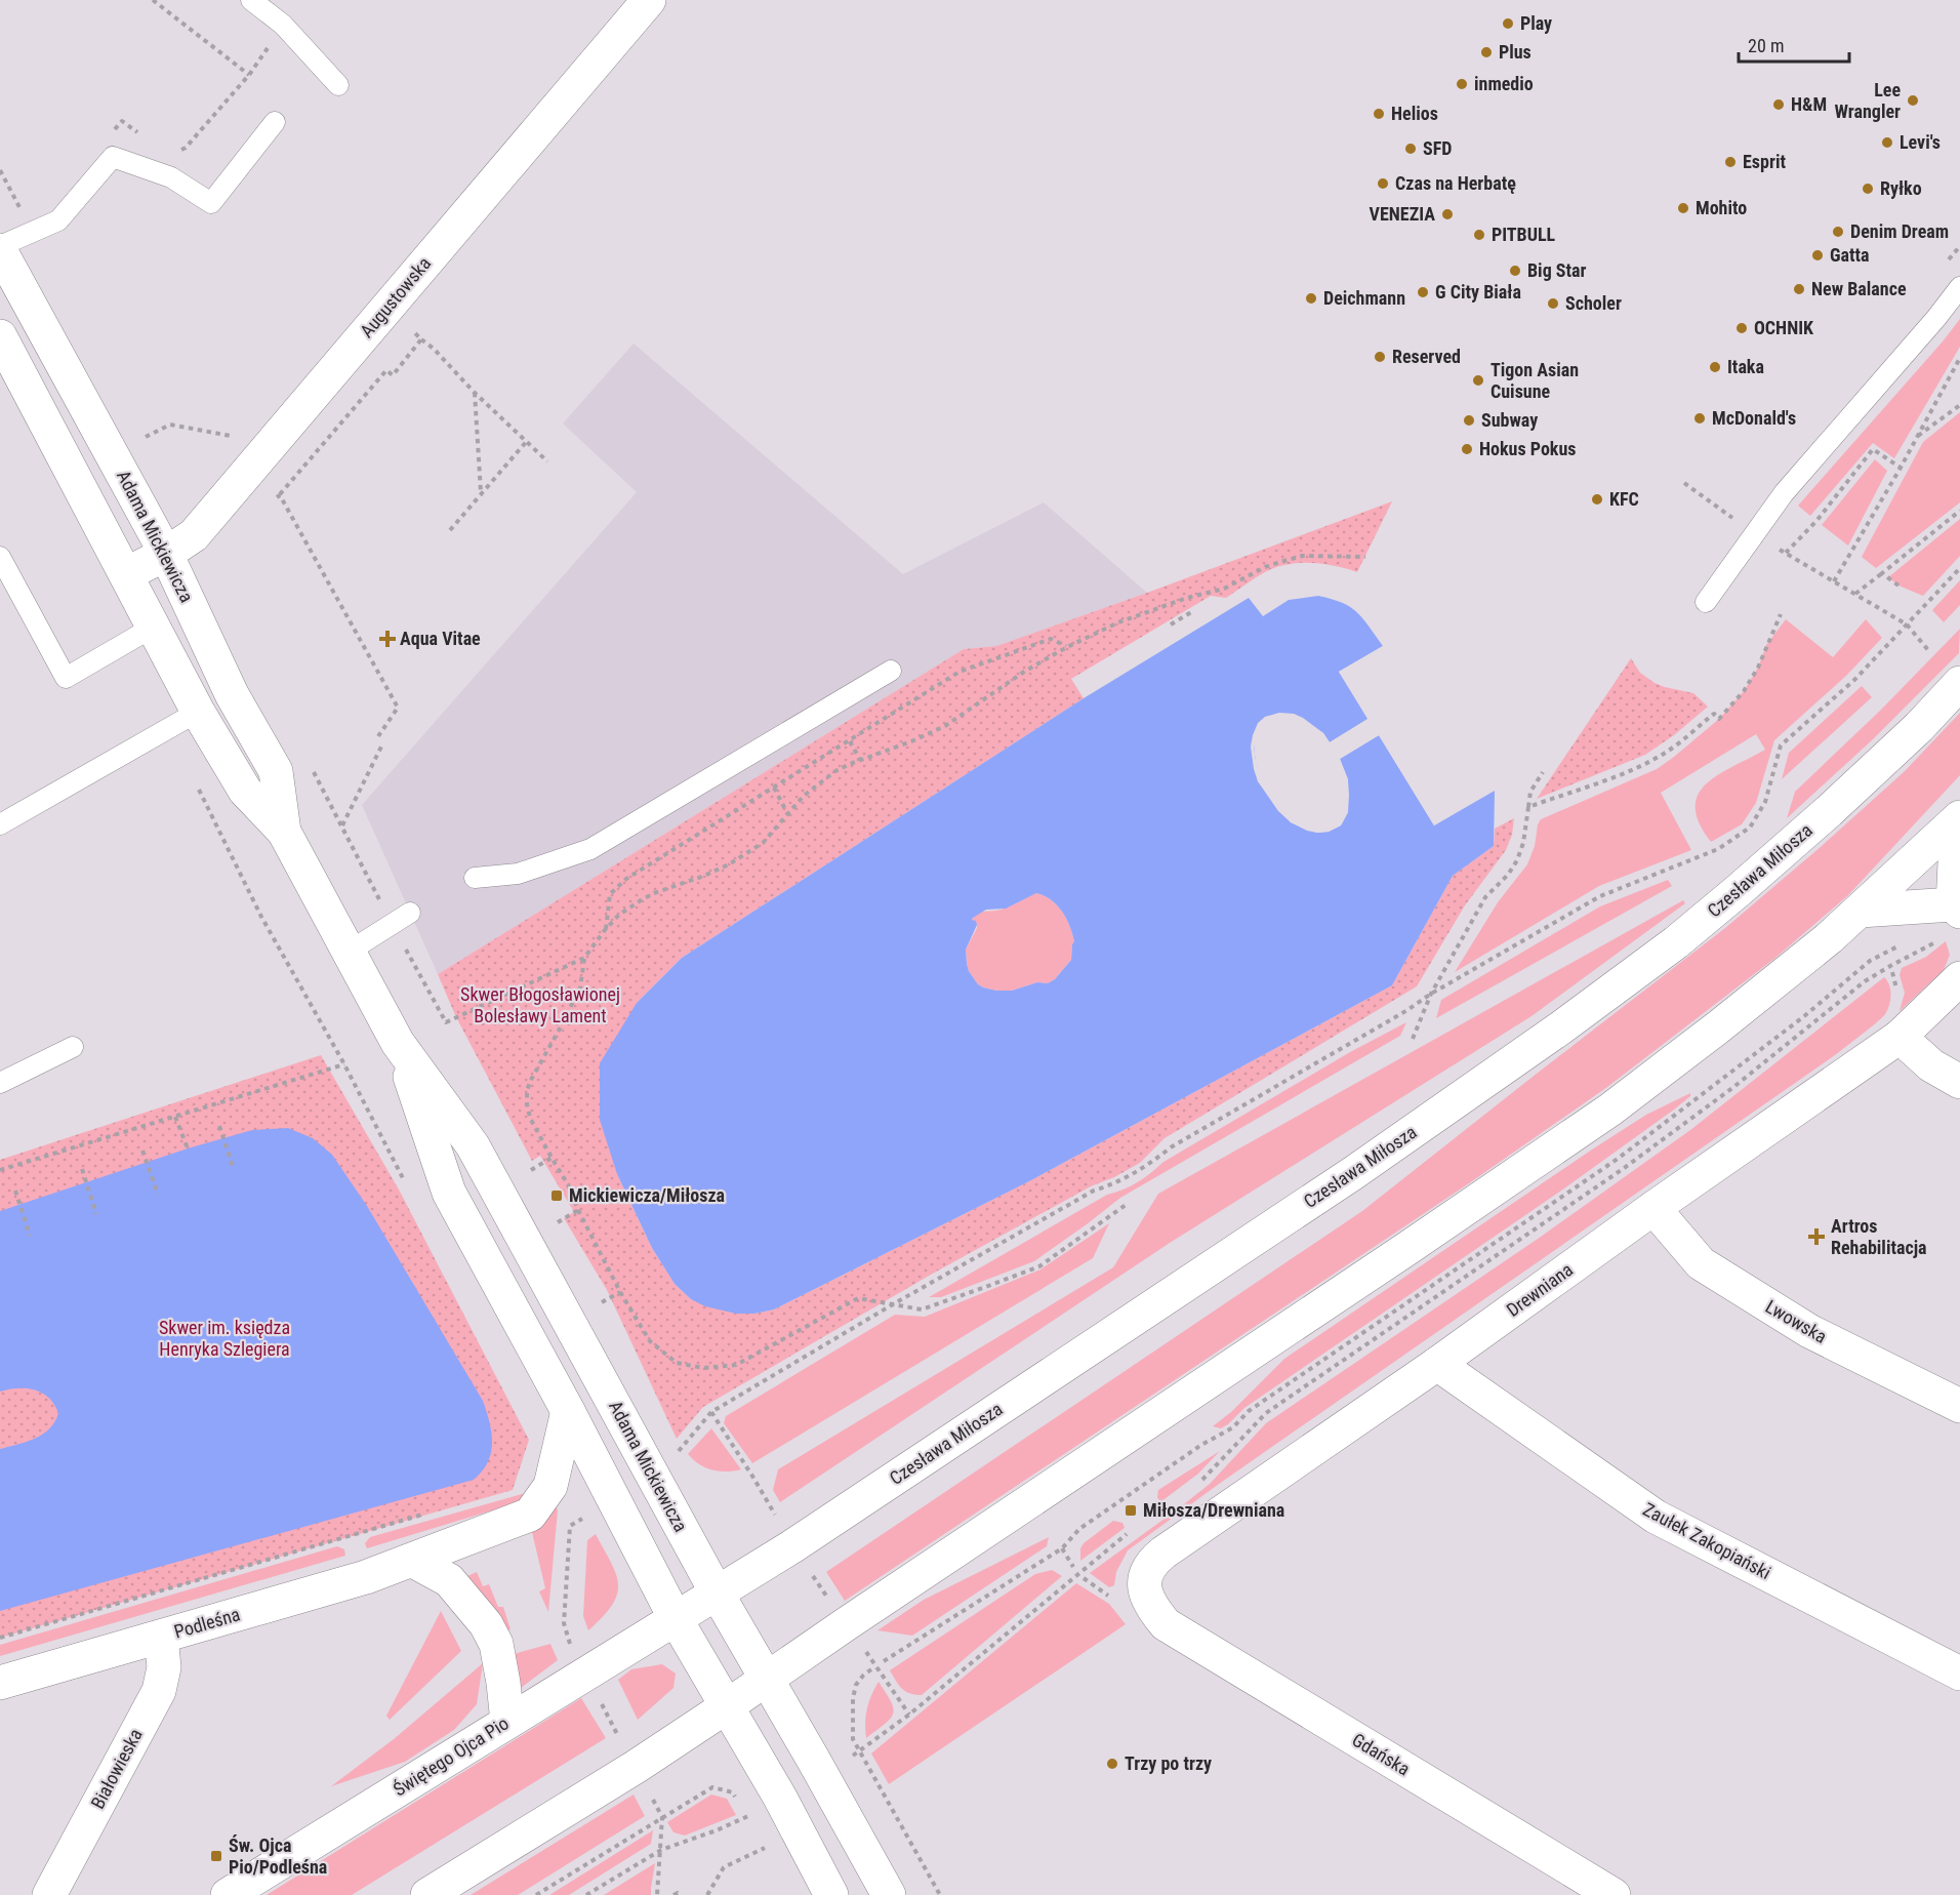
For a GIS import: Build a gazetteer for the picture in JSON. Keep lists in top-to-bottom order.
{
  "streets": {
    "street": [
      "Augustowska",
      "Adama Mickiewicza",
      "Czesława Miłosza",
      "Drewniana",
      "Lwowska",
      "Zaułek Zakopiański",
      "Podleśna",
      "Gdańska",
      "Świętego Ojca Pio",
      "Białowieska"
    ]
  },
  "crossings": [
    ["Augustowska", "Adama Mickiewicza"],
    ["Adama Mickiewicza", "Czesława Miłosza"],
    ["Adama Mickiewicza", "Podleśna"],
    ["Adama Mickiewicza", "Świętego Ojca Pio"],
    ["Czesława Miłosza", "Świętego Ojca Pio"],
    ["Drewniana", "Lwowska"],
    ["Drewniana", "Zaułek Zakopiański"],
    ["Drewniana", "Gdańska"],
    ["Podleśna", "Białowieska"]
  ],
  "parks": ["Skwer Błogosławionej Bolesławy Lament", "Skwer im. księdza Henryka Szlegiera"],
  "places": {
    "other": [
      "Play",
      "Plus",
      "inmedio",
      "Lee Wrangler",
      "H&M",
      "Helios",
      "Levi's",
      "SFD",
      "Esprit",
      "Czas na Herbatę",
      "Ryłko",
      "Mohito",
      "VENEZIA",
      "Denim Dream",
      "PITBULL",
      "Gatta",
      "Big Star",
      "New Balance",
      "G City Biała",
      "Deichmann",
      "Scholer",
      "OCHNIK",
      "Reserved",
      "Itaka",
      "Tigon Asian Cuisune",
      "McDonald's",
      "Subway",
      "Hokus Pokus",
      "KFC",
      "Trzy po trzy"
    ],
    "health": ["Aqua Vitae", "Artros Rehabilitacja"],
    "transit": ["Mickiewicza/Miłosza", "Miłosza/Drewniana", "Św. Ojca Pio/Podleśna"]
  },
  "scale_bar": "20 m"
}
